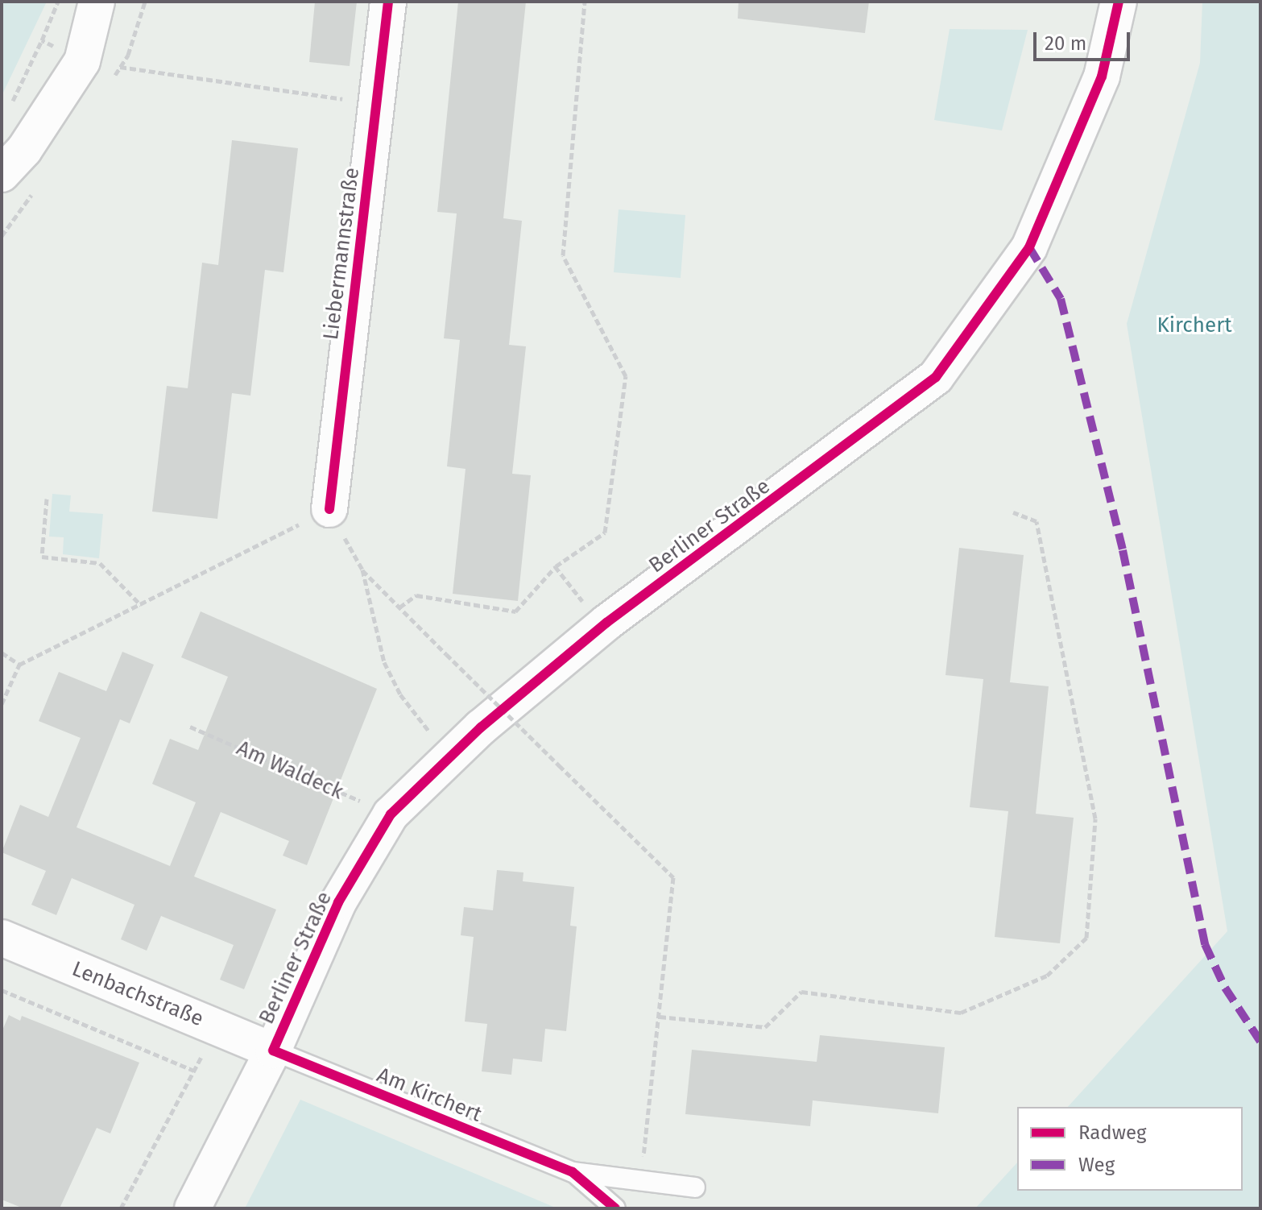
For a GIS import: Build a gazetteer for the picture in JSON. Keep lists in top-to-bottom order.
{
  "streets": {
    "street": ["Liebermannstraße", "Berliner Straße", "Lenbachstraße"],
    "lane": ["Am Kirchert"],
    "path": ["Am Waldeck"]
  },
  "crossings": [
    ["Berliner Straße", "Am Waldeck"],
    ["Berliner Straße", "Lenbachstraße"],
    ["Berliner Straße", "Am Kirchert"],
    ["Lenbachstraße", "Am Kirchert"]
  ],
  "parks": ["Kirchert"],
  "legend": ["Radweg", "Weg"],
  "scale_bar": "20 m"
}
